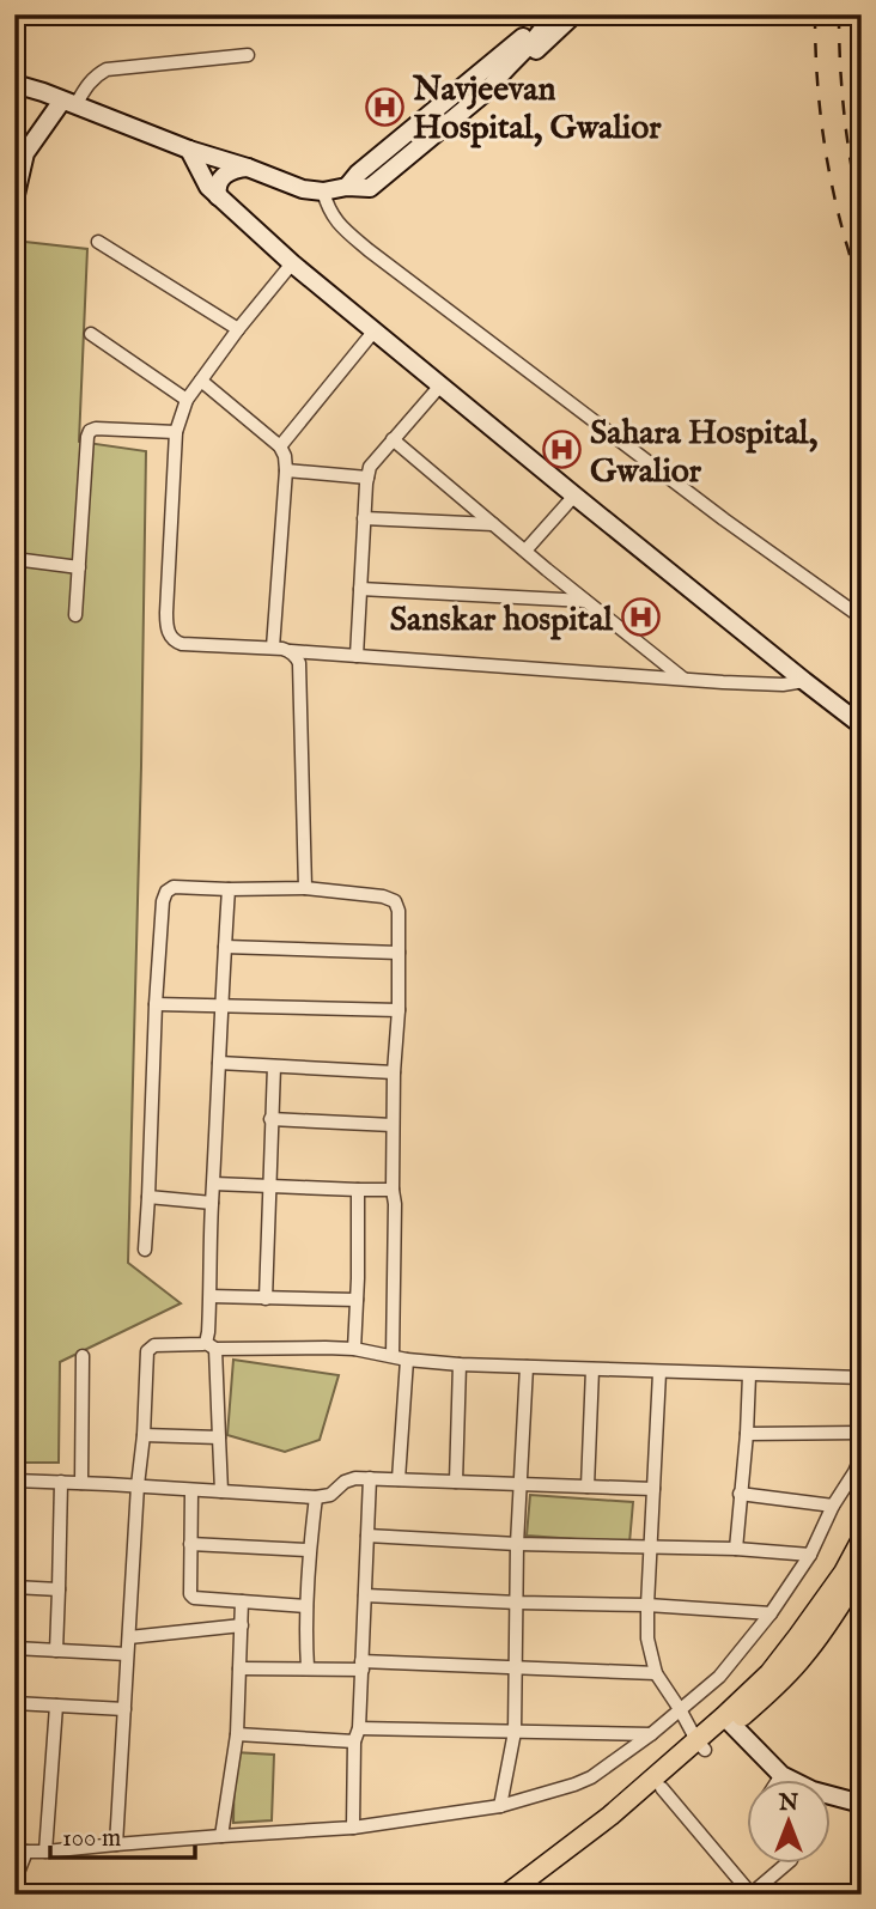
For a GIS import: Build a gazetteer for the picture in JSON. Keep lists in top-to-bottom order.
{
  "places": {
    "hospital": ["Navjeevan Hospital, Gwalior", "Sahara Hospital, Gwalior", "Sanskar hospital"]
  },
  "scale_bar": "100 m",
  "north": "top"
}
